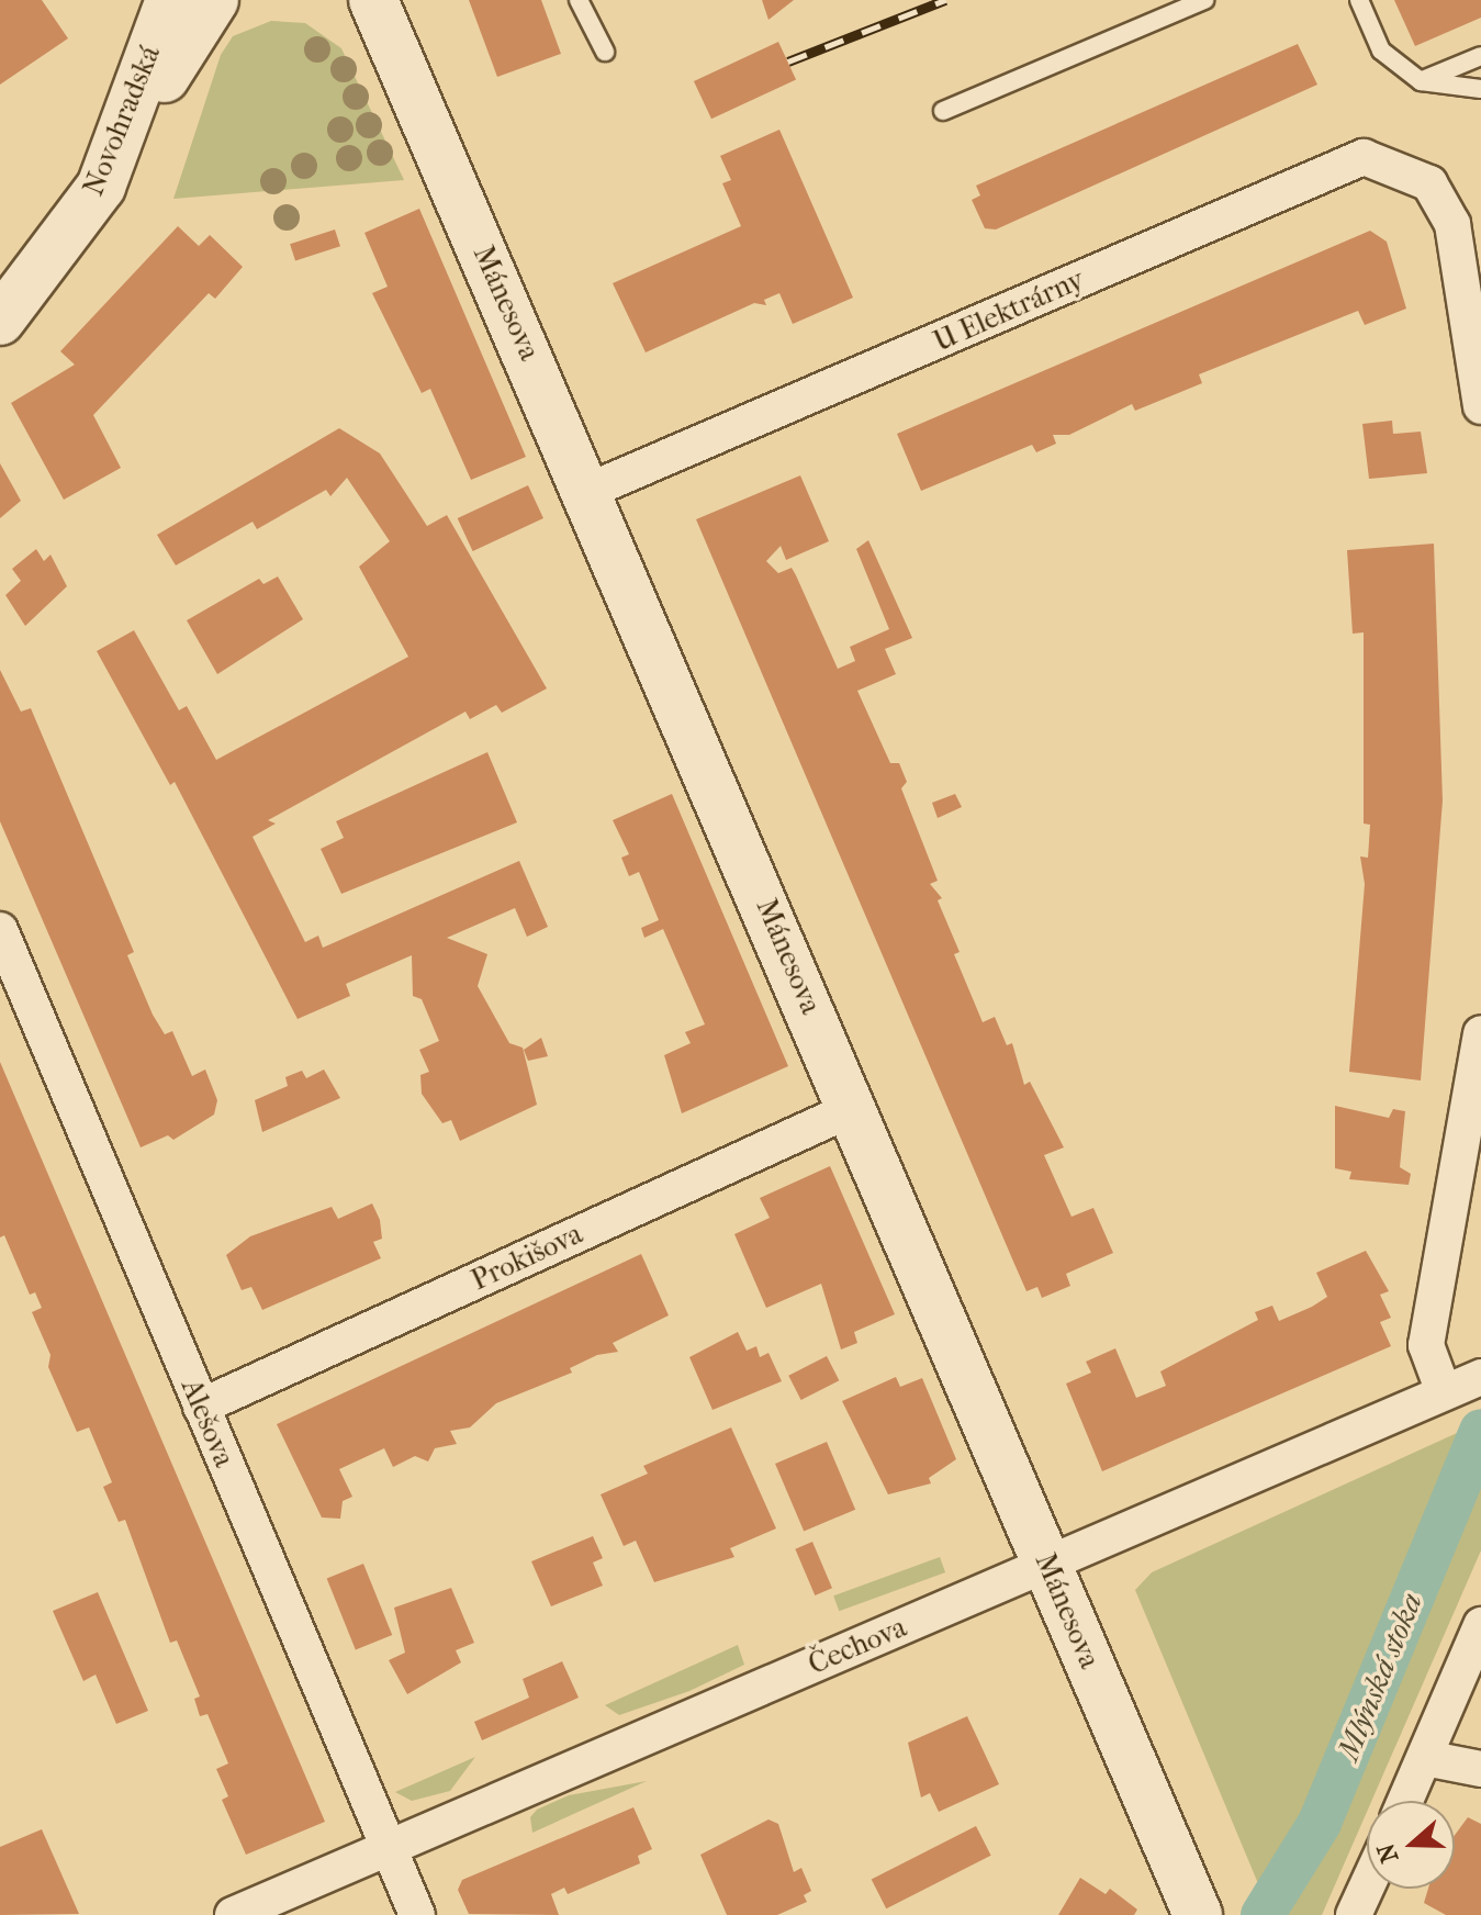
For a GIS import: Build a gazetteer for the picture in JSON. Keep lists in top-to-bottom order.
{
  "streets": {
    "main road": ["Novohradská", "Mánesova"],
    "street": [
      "U Elektrárny",
      "Prokišova",
      "Alešova",
      "Čechova"
    ]
  },
  "crossings": [
    ["Mánesova", "U Elektrárny"],
    ["Mánesova", "Prokišova"],
    ["Mánesova", "Čechova"],
    ["Prokišova", "Alešova"],
    ["Alešova", "Čechova"]
  ],
  "water": ["Mlýnská stoka"],
  "north": "left"
}
